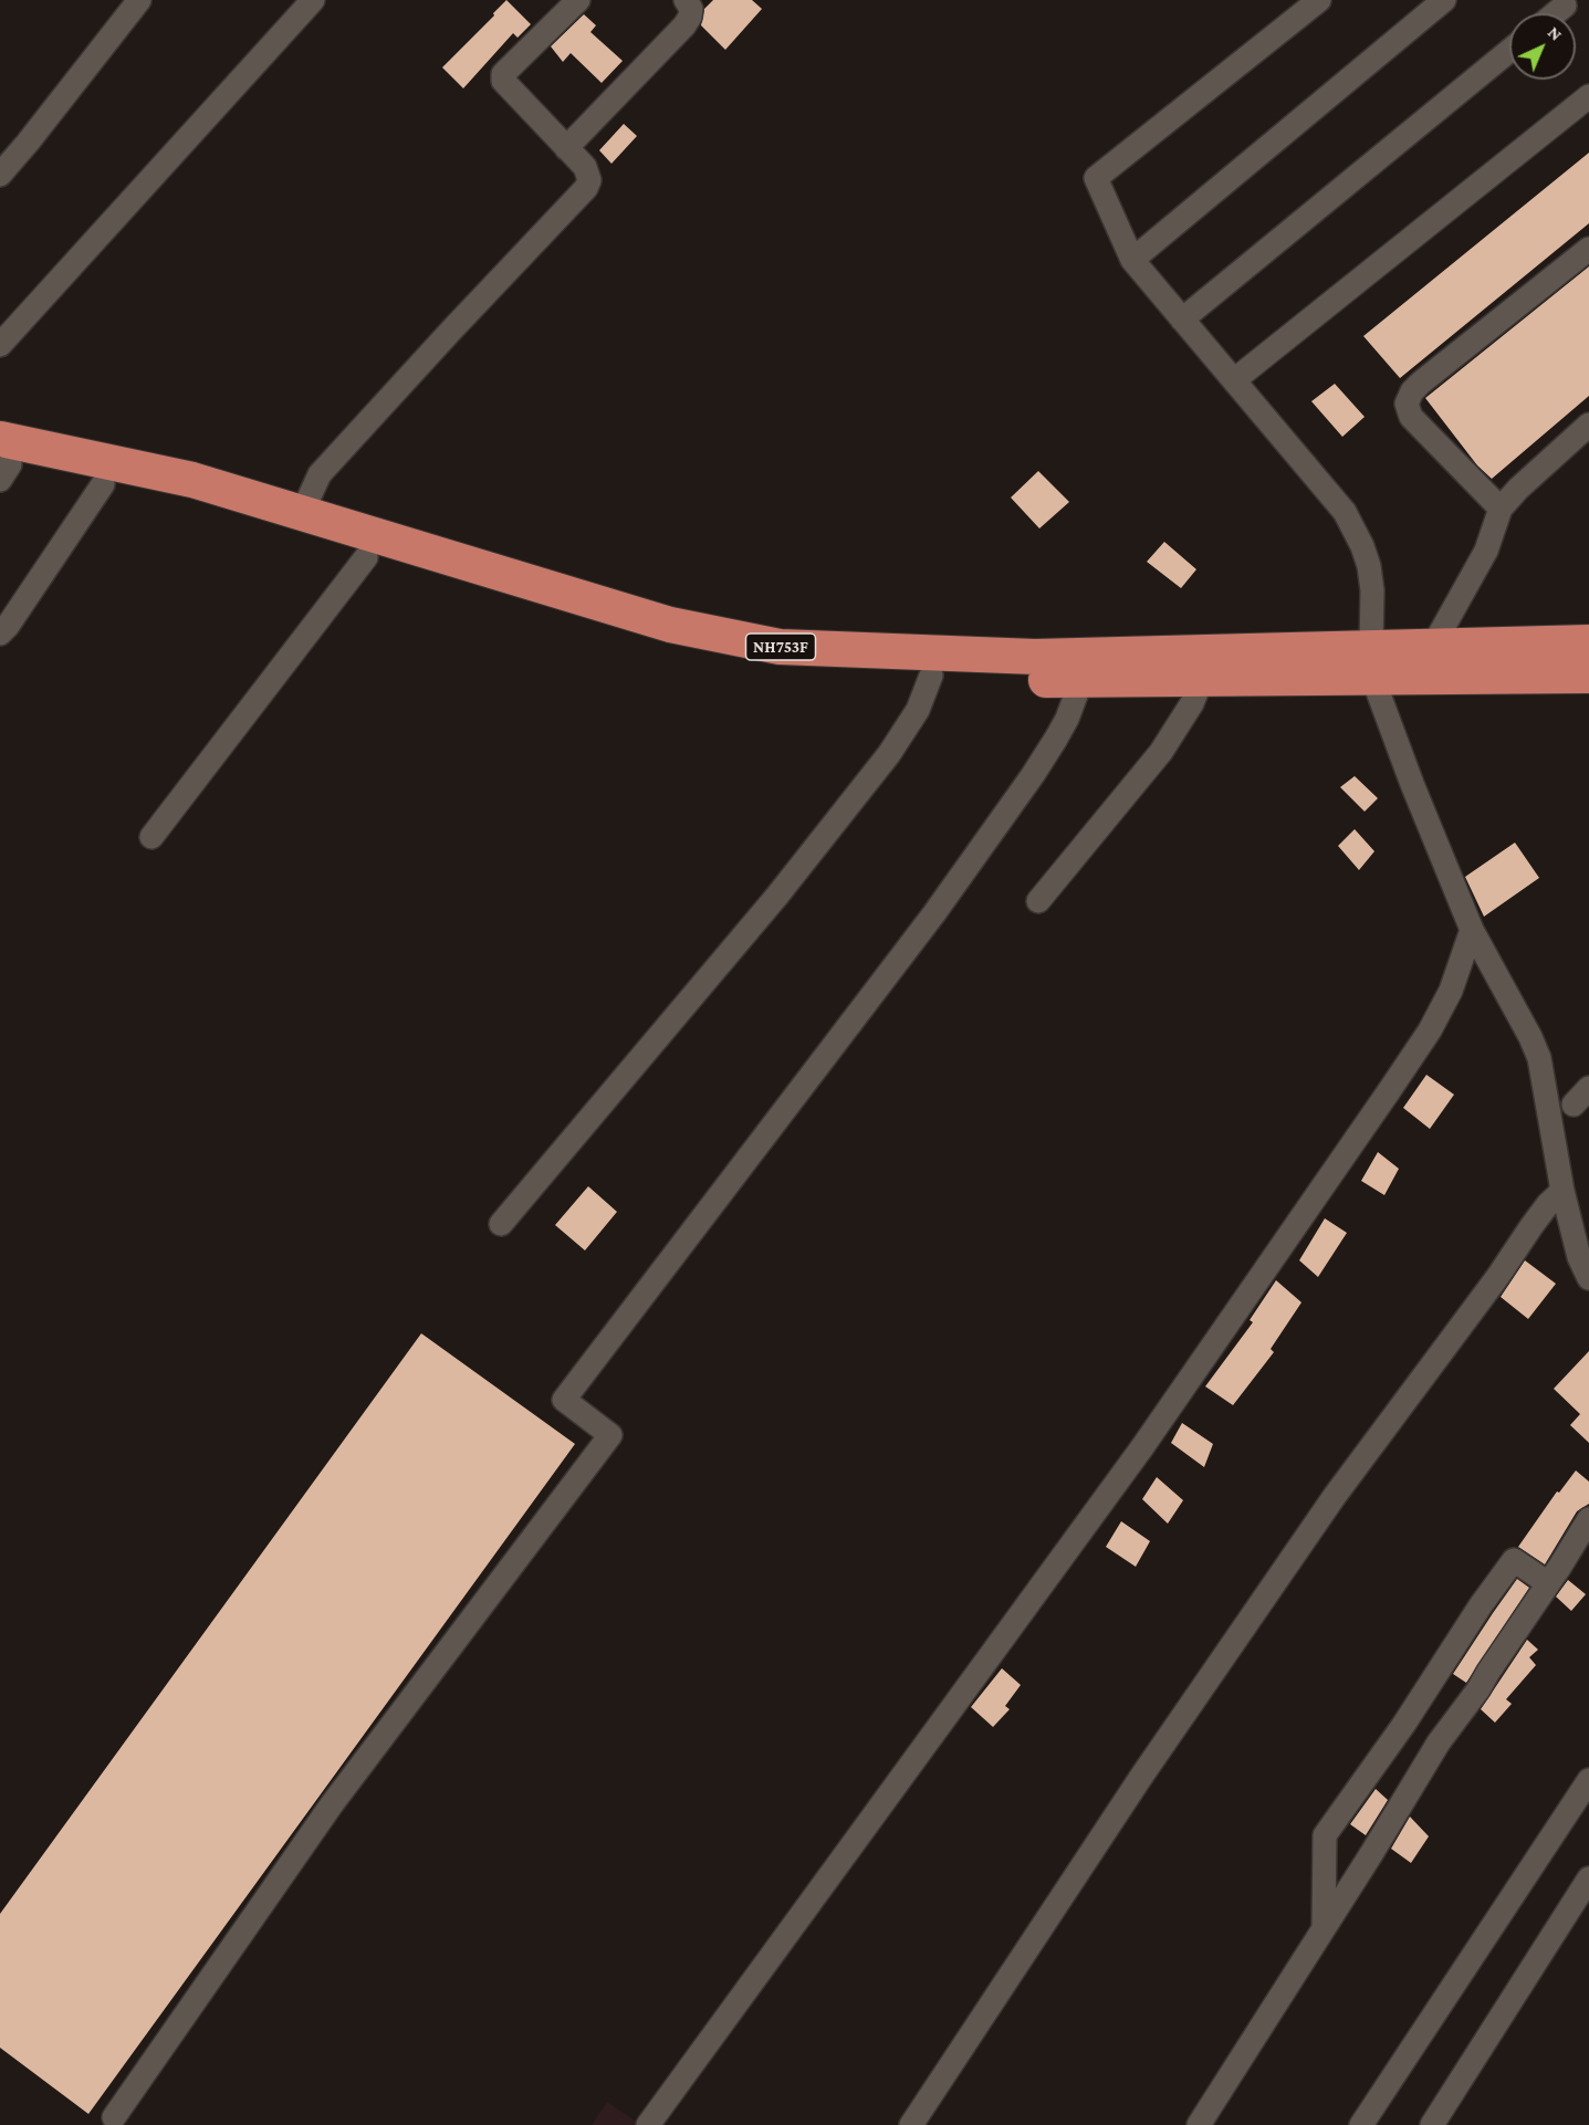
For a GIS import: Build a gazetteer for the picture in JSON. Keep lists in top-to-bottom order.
{
  "streets": {
    "highway": ["NH753F"]
  },
  "north": "top right"
}
